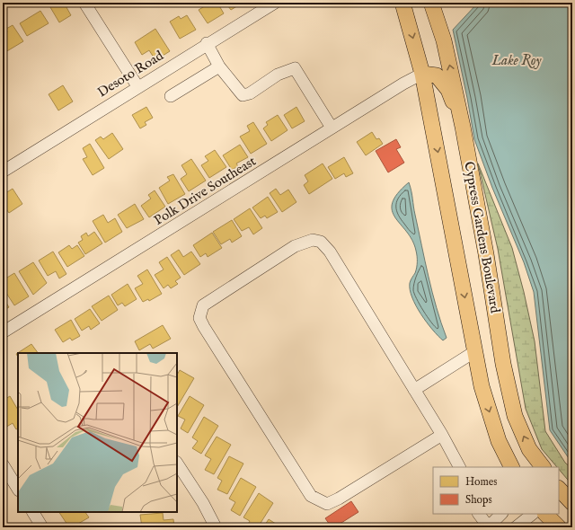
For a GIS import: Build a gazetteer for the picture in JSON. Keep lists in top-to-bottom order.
{
  "streets": {
    "main road": ["Cypress Gardens Boulevard"],
    "street": ["Desoto Road", "Polk Drive Southeast"]
  },
  "crossings": [
    ["Polk Drive Southeast", "Cypress Gardens Boulevard"]
  ],
  "water": ["Lake Roy"],
  "legend": ["Homes", "Shops"]
}
